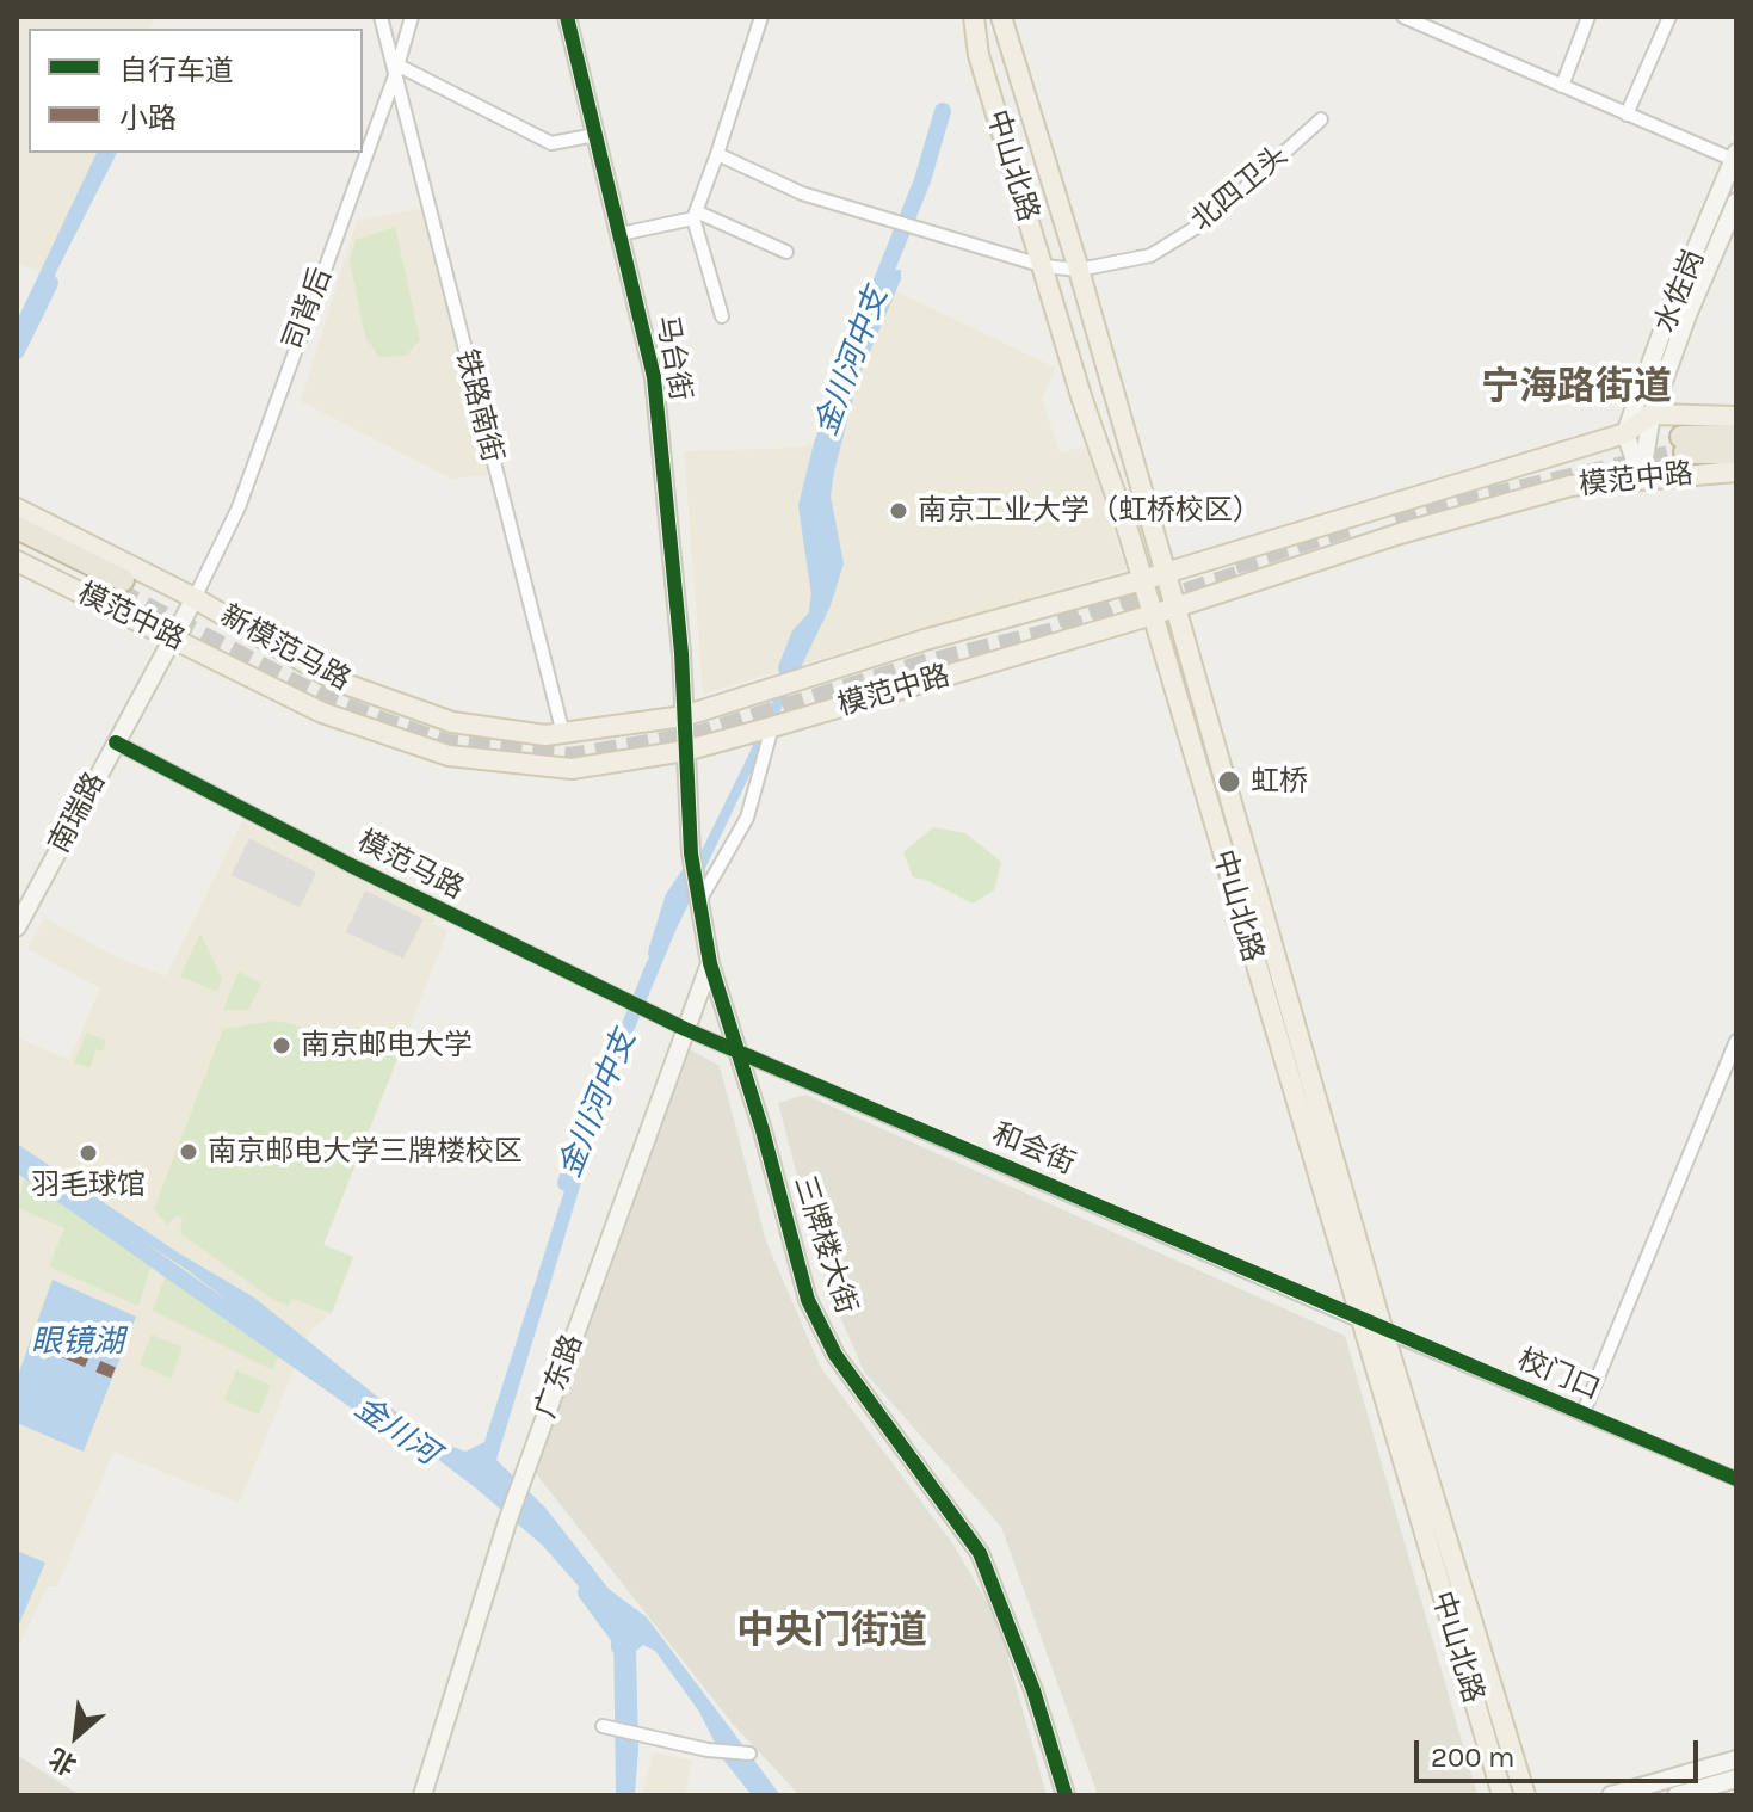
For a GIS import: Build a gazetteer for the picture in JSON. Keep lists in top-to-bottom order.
{
  "streets": {
    "main road": ["中山北路", "模范中路", "新模范马路"],
    "street": [
      "北四卫头",
      "水佐岗",
      "司背后",
      "马台街",
      "铁路南街",
      "南瑞路",
      "模范马路",
      "和会街",
      "三牌楼大街",
      "校门口",
      "广东路"
    ]
  },
  "crossings": [
    ["中山北路", "北四卫头"],
    ["中山北路", "模范中路"],
    ["中山北路", "和会街"],
    ["中山北路", "校门口"],
    ["水佐岗", "模范中路"],
    ["司背后", "铁路南街"],
    ["司背后", "新模范马路"],
    ["司背后", "南瑞路"],
    ["马台街", "模范中路"],
    ["马台街", "新模范马路"],
    ["马台街", "三牌楼大街"],
    ["铁路南街", "新模范马路"],
    ["模范中路", "新模范马路"],
    ["模范中路", "南瑞路"],
    ["模范中路", "三牌楼大街"],
    ["新模范马路", "南瑞路"],
    ["新模范马路", "三牌楼大街"],
    ["南瑞路", "模范马路"],
    ["模范马路", "和会街"],
    ["模范马路", "广东路"],
    ["和会街", "三牌楼大街"],
    ["和会街", "校门口"],
    ["和会街", "广东路"],
    ["三牌楼大街", "广东路"]
  ],
  "districts": ["宁海路街道", "中央门街道"],
  "water": ["金川河中支", "眼镜湖", "金川河"],
  "places": [
    "南京工业大学（虹桥校区）",
    "虹桥",
    "南京邮电大学",
    "南京邮电大学三牌楼校区",
    "羽毛球馆"
  ],
  "legend": ["自行车道", "小路"],
  "scale_bar": "200 m",
  "north": "bottom left"
}
